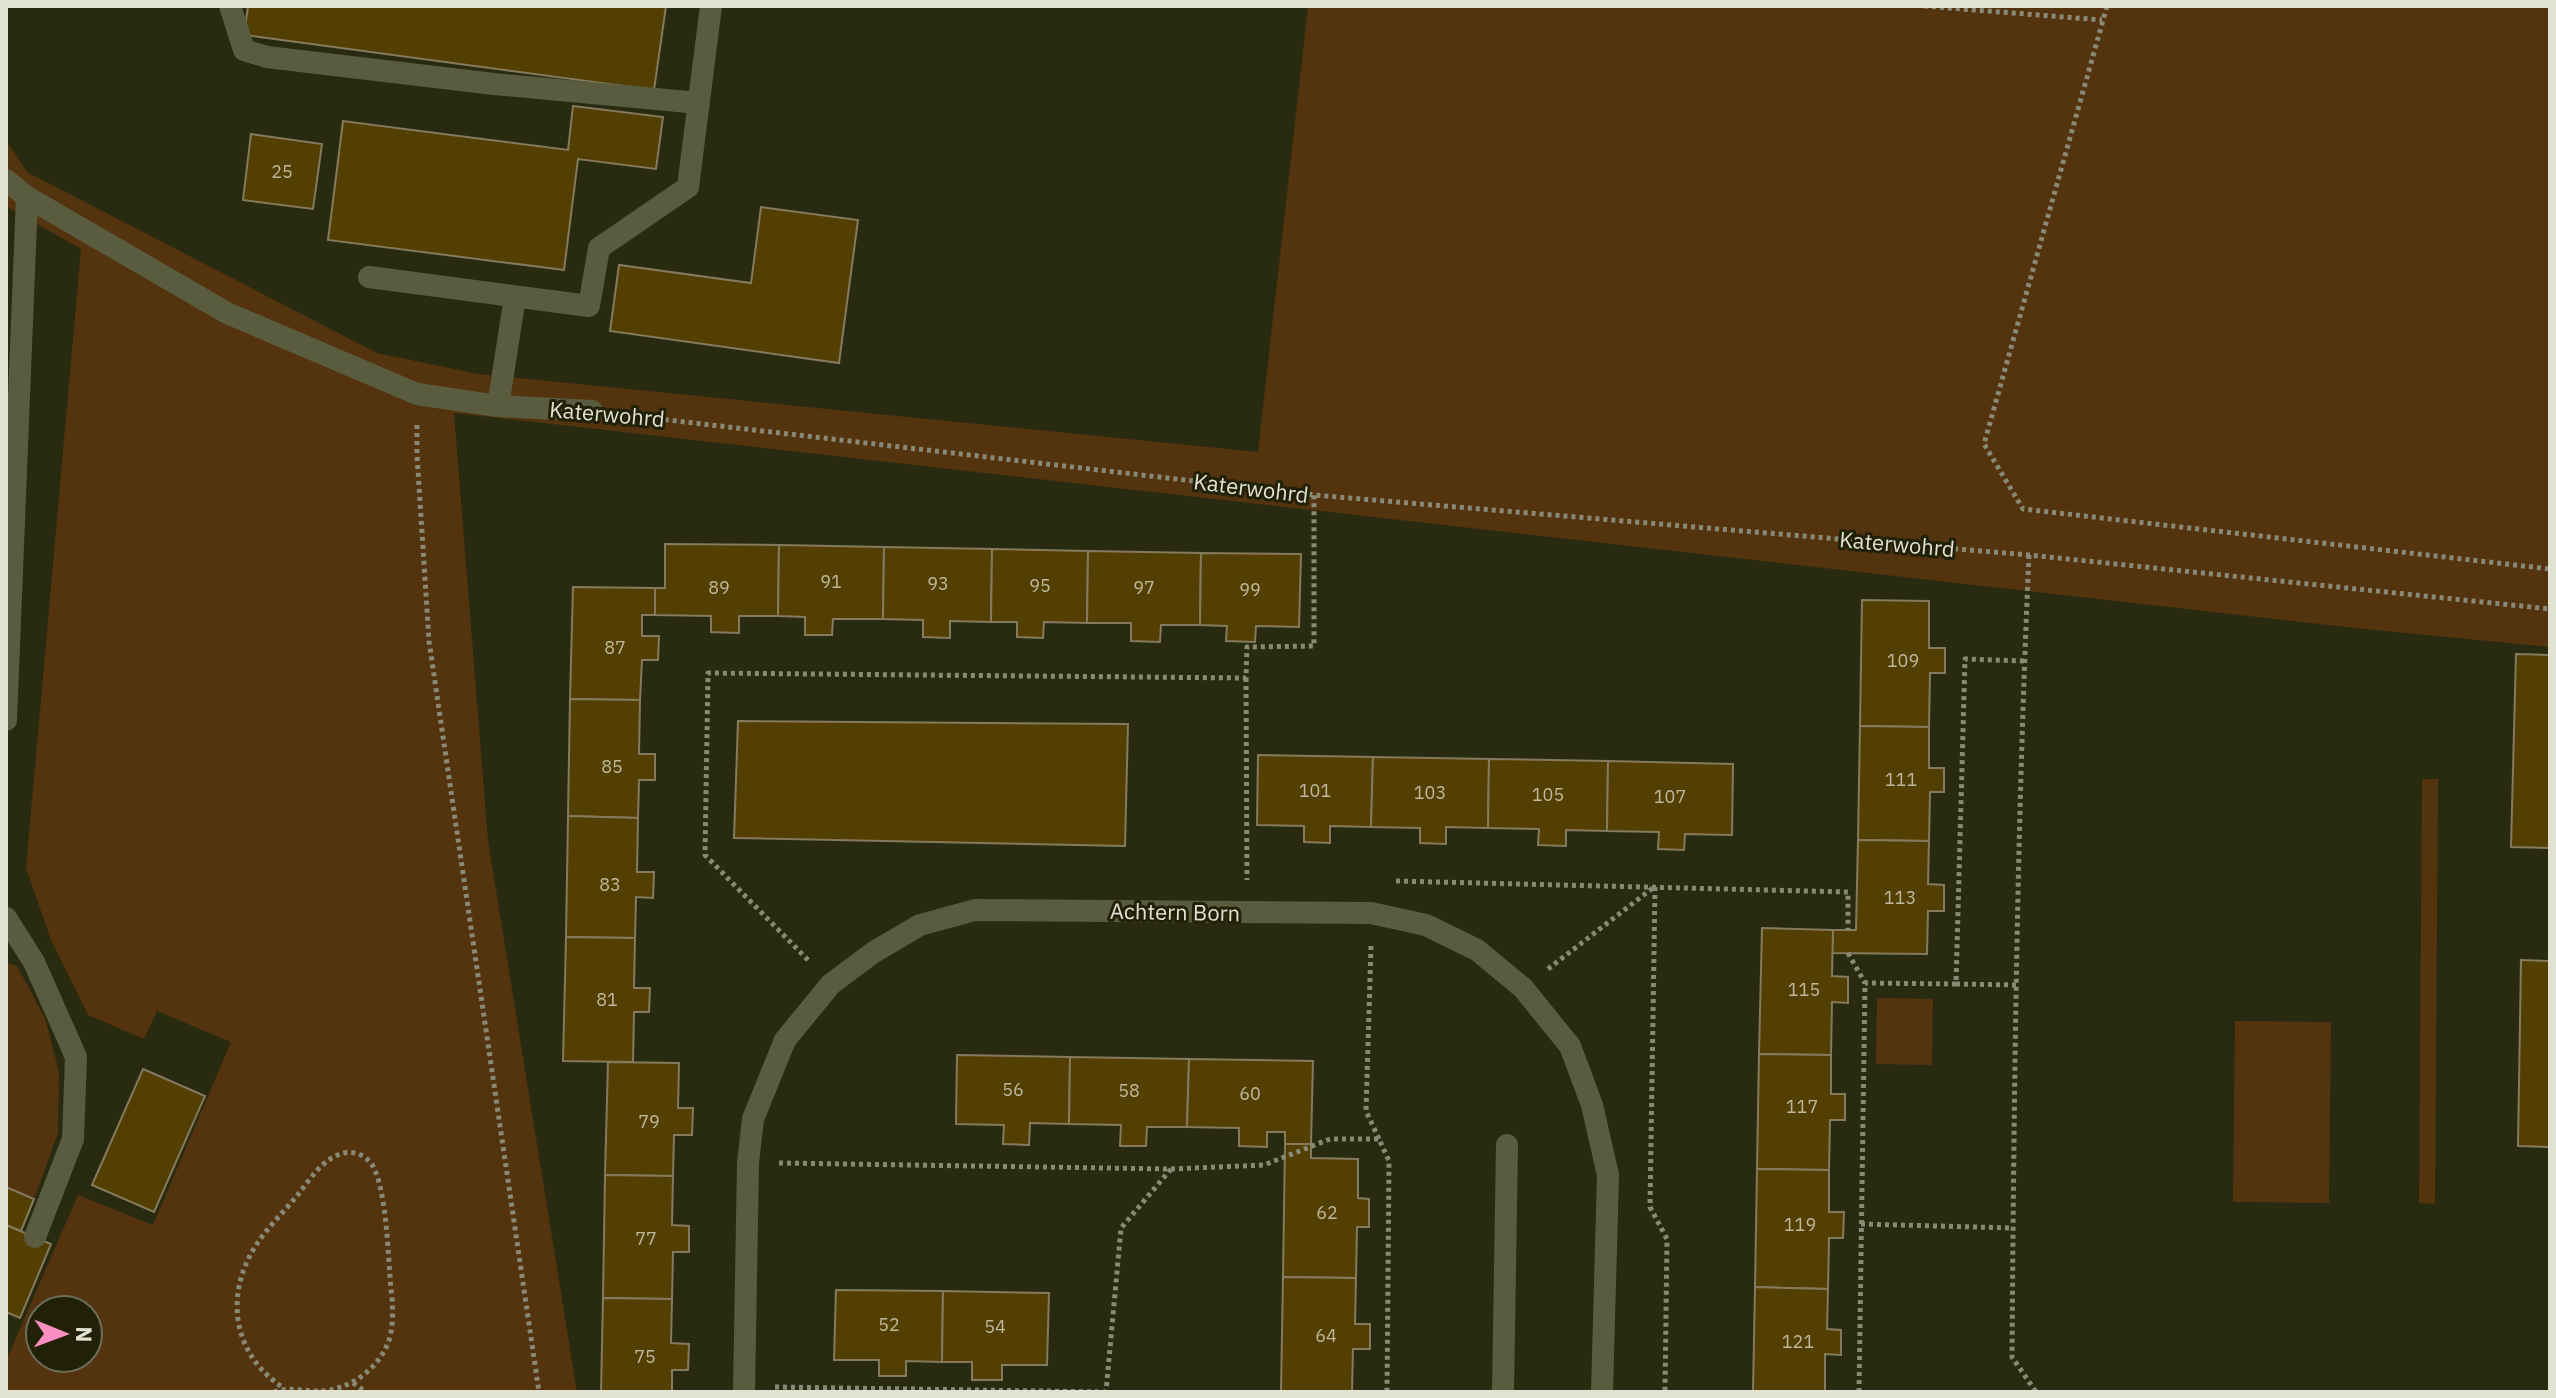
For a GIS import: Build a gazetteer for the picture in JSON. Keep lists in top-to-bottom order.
{
  "streets": {
    "street": ["Katerwohrd", "Achtern Born"]
  },
  "house_numbers": [
    "25",
    "91",
    "93",
    "95",
    "89",
    "97",
    "99",
    "87",
    "109",
    "85",
    "111",
    "101",
    "103",
    "105",
    "107",
    "83",
    "113",
    "115",
    "81",
    "56",
    "58",
    "60",
    "117",
    "79",
    "62",
    "119",
    "77",
    "52",
    "54",
    "64",
    "121",
    "75"
  ],
  "north": "right"
}
